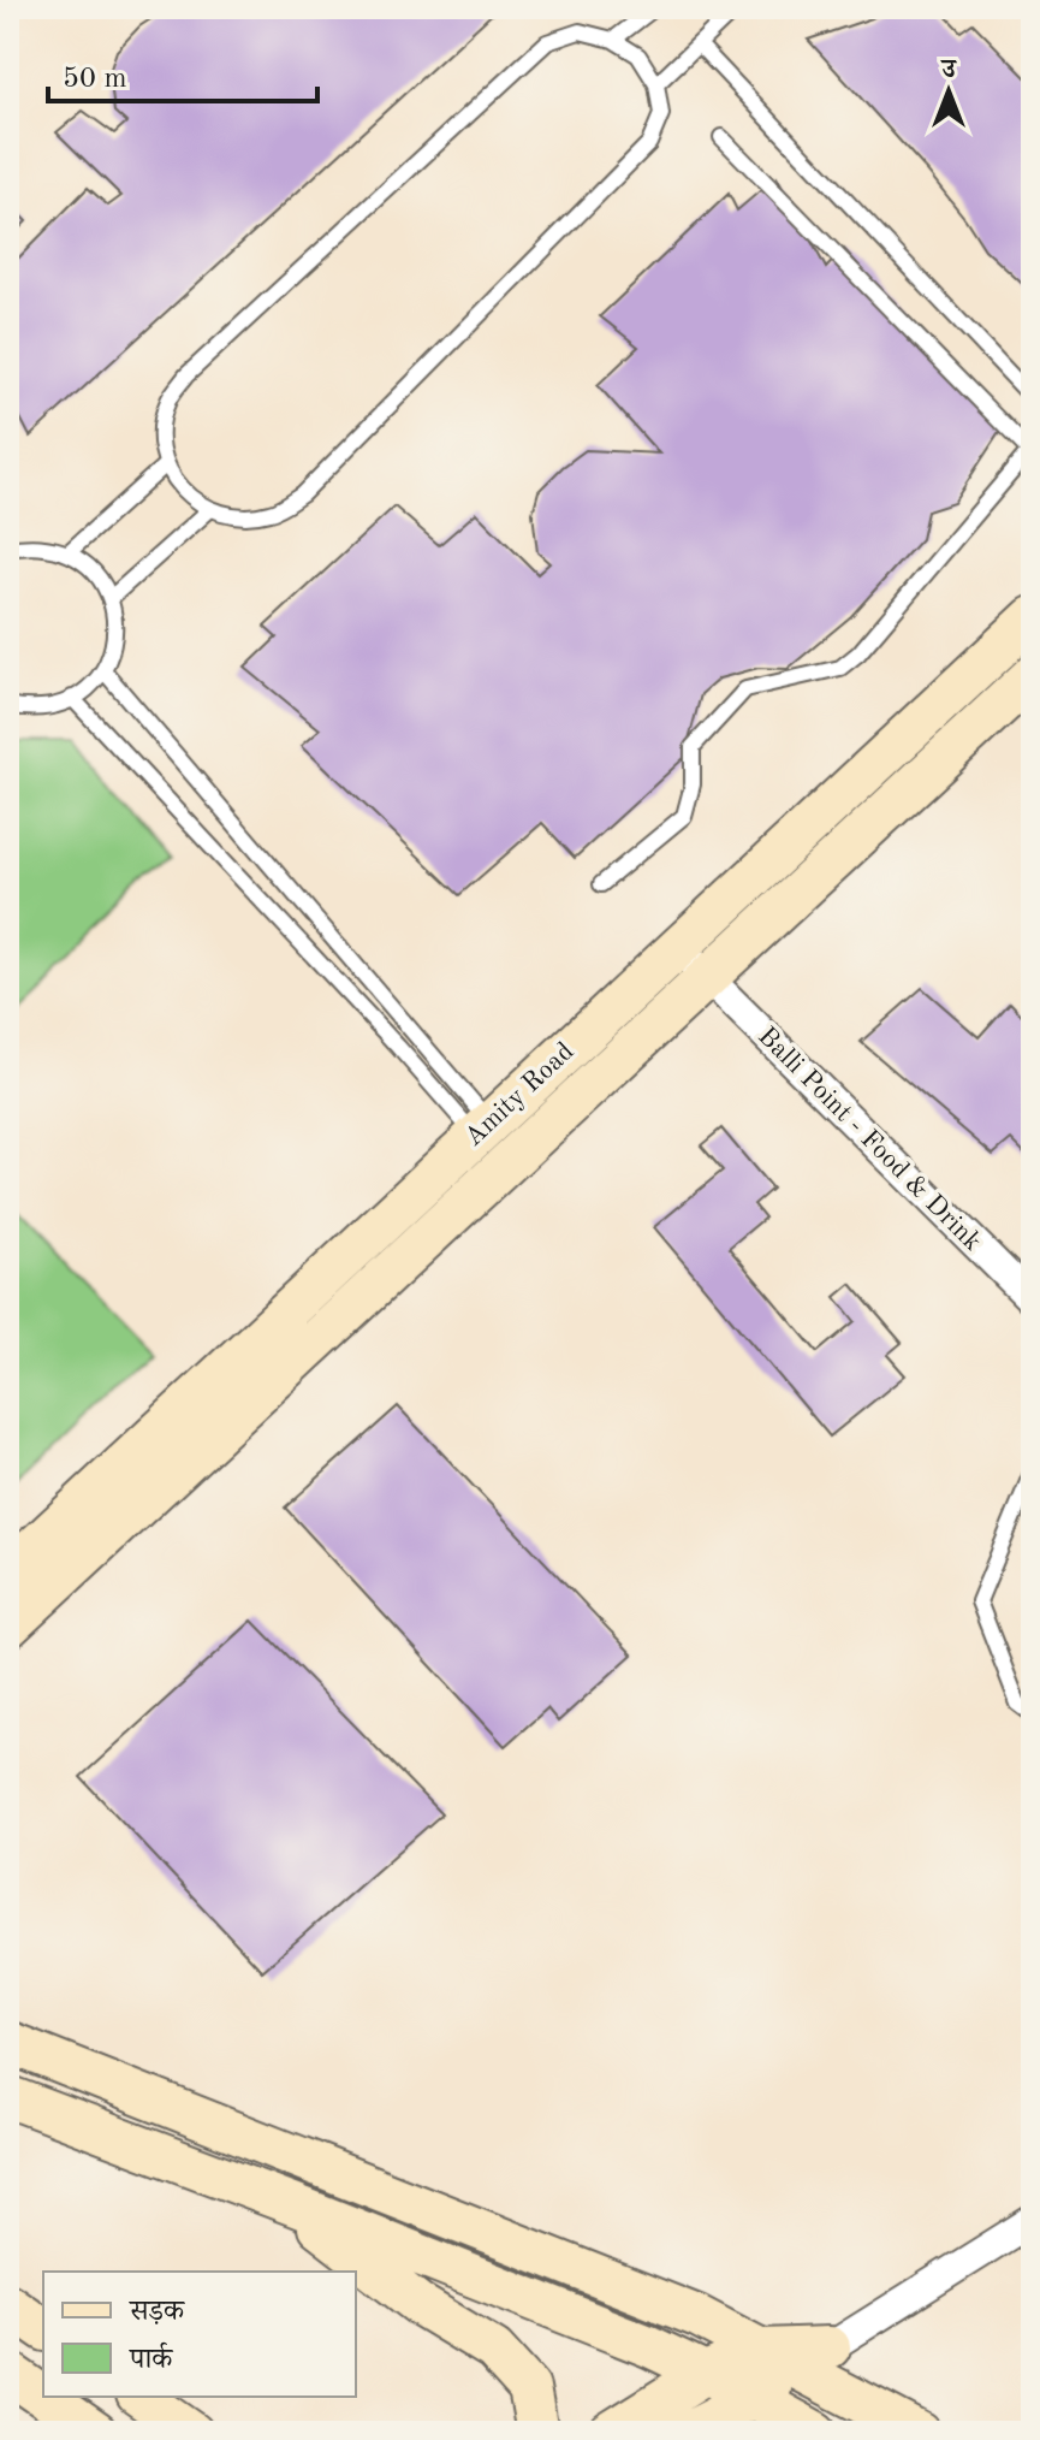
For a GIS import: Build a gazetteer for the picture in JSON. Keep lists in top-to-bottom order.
{
  "streets": {
    "street": ["Amity Road", "Balli Point - Food & Drink"]
  },
  "crossings": [
    ["Amity Road", "Balli Point - Food & Drink"]
  ],
  "legend": ["सड़क", "पार्क"],
  "scale_bar": "50 m",
  "north": "top"
}
